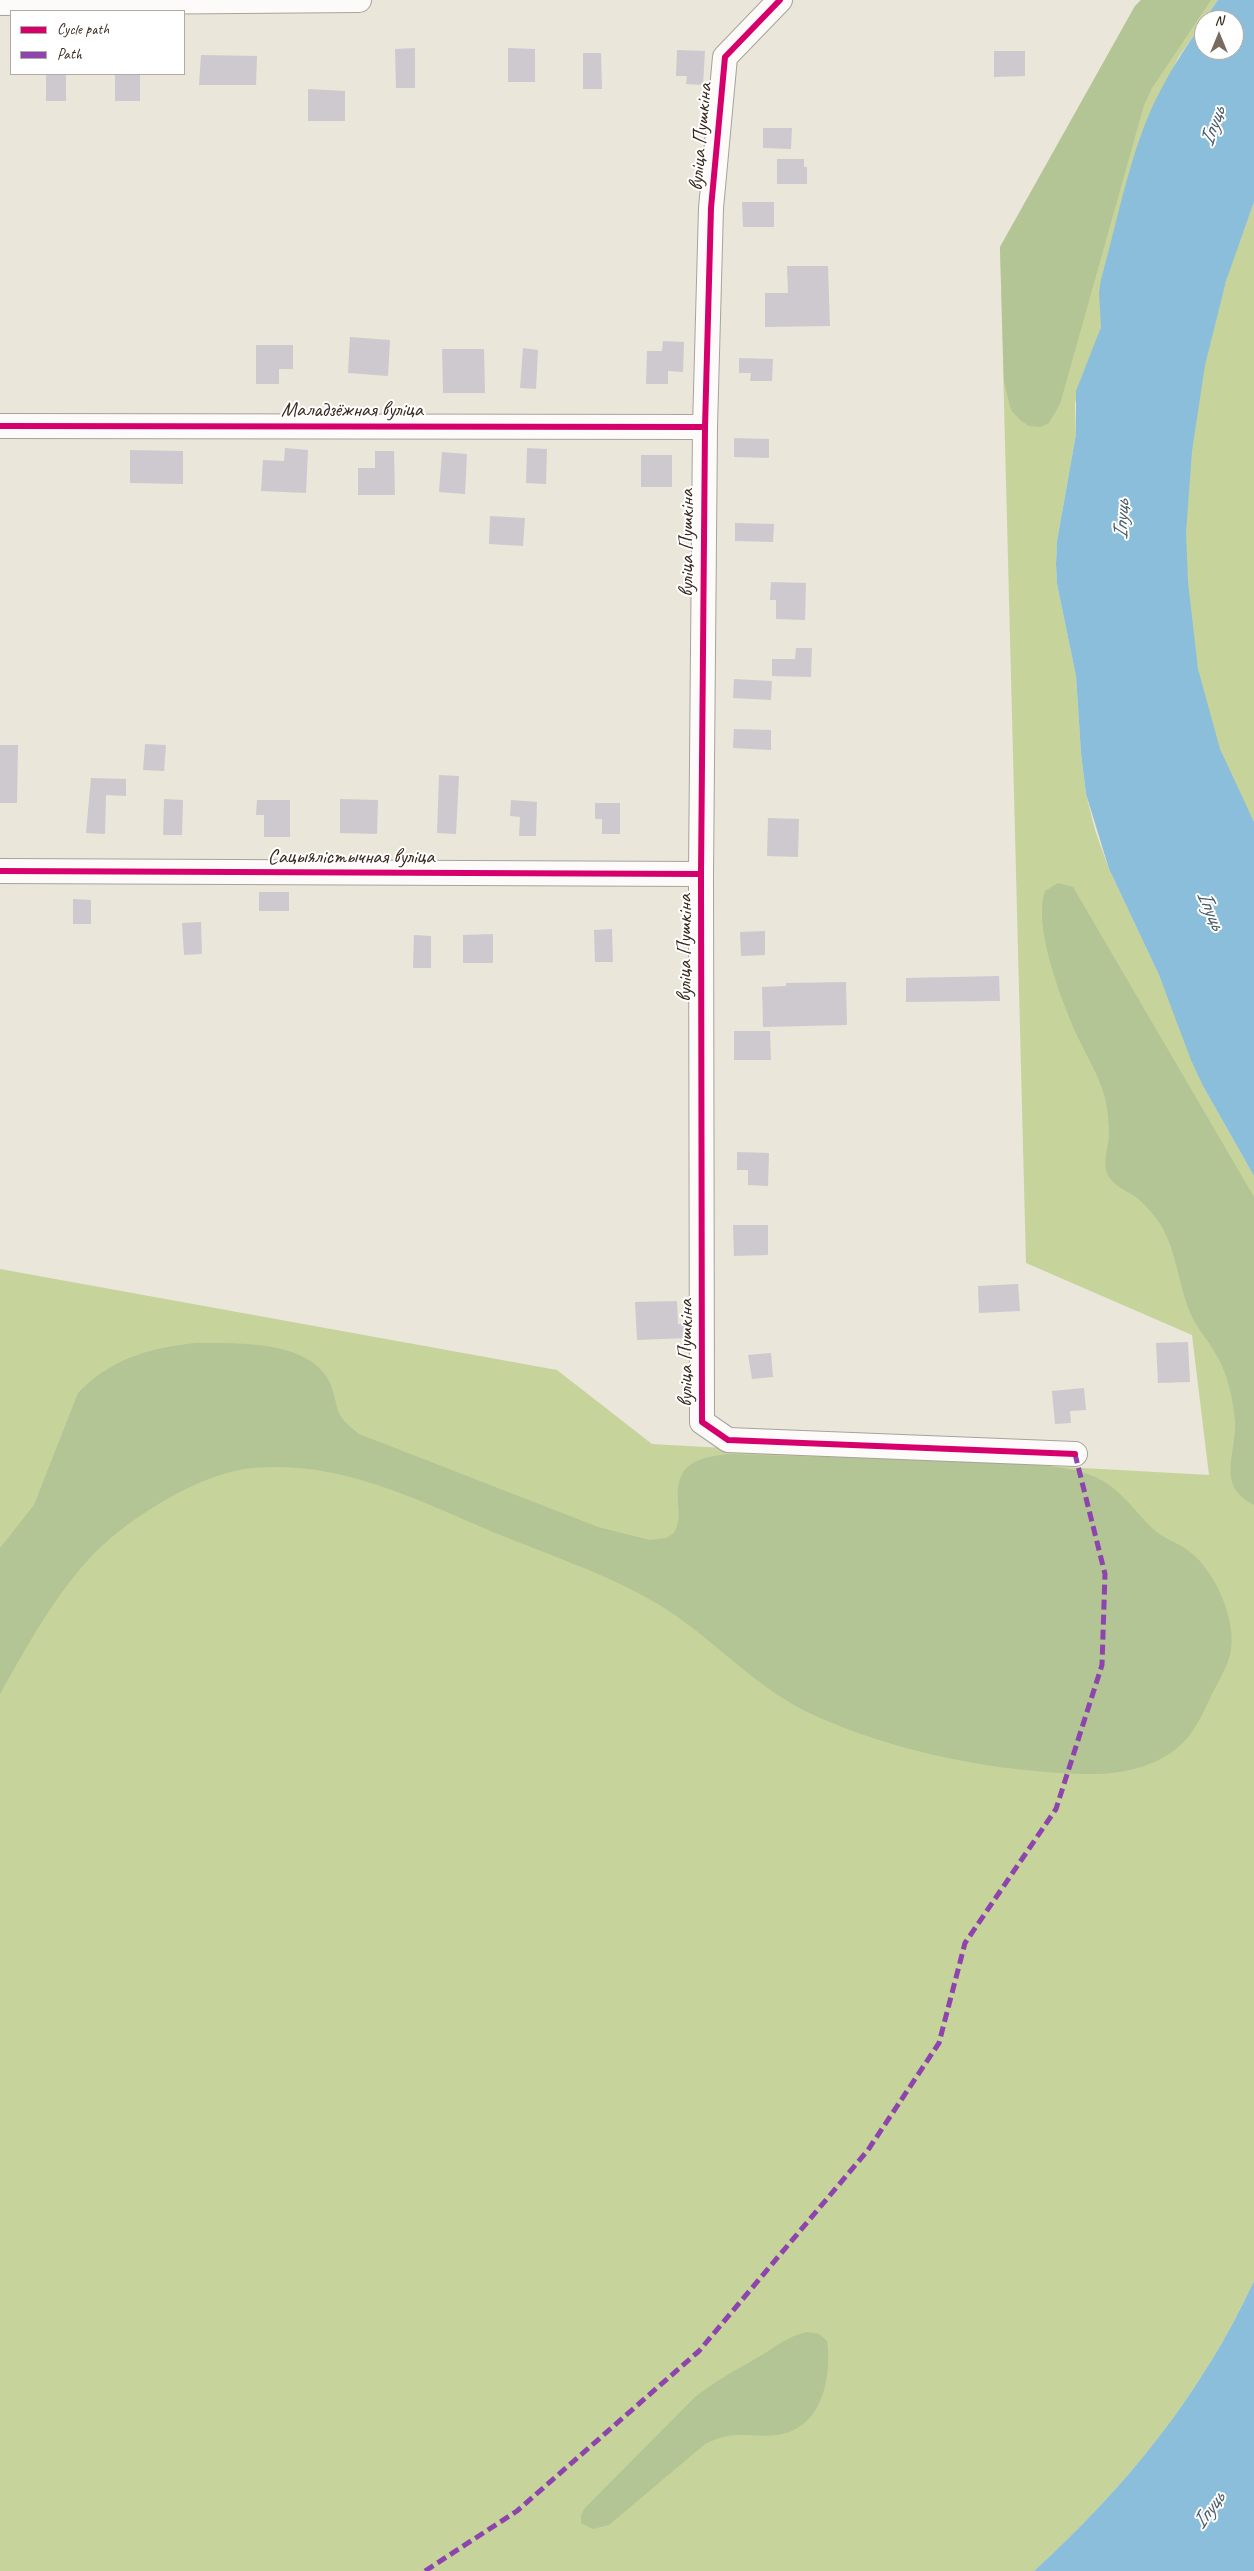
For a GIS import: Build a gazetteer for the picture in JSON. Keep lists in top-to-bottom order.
{
  "streets": {
    "street": ["вуліца Пушкіна", "Маладзёжная вуліца", "Сацыялістычная вуліца"]
  },
  "crossings": [
    ["вуліца Пушкіна", "Маладзёжная вуліца"],
    ["вуліца Пушкіна", "Сацыялістычная вуліца"]
  ],
  "water": ["Іпуць"],
  "legend": ["Cycle path", "Path"],
  "north": "top"
}
